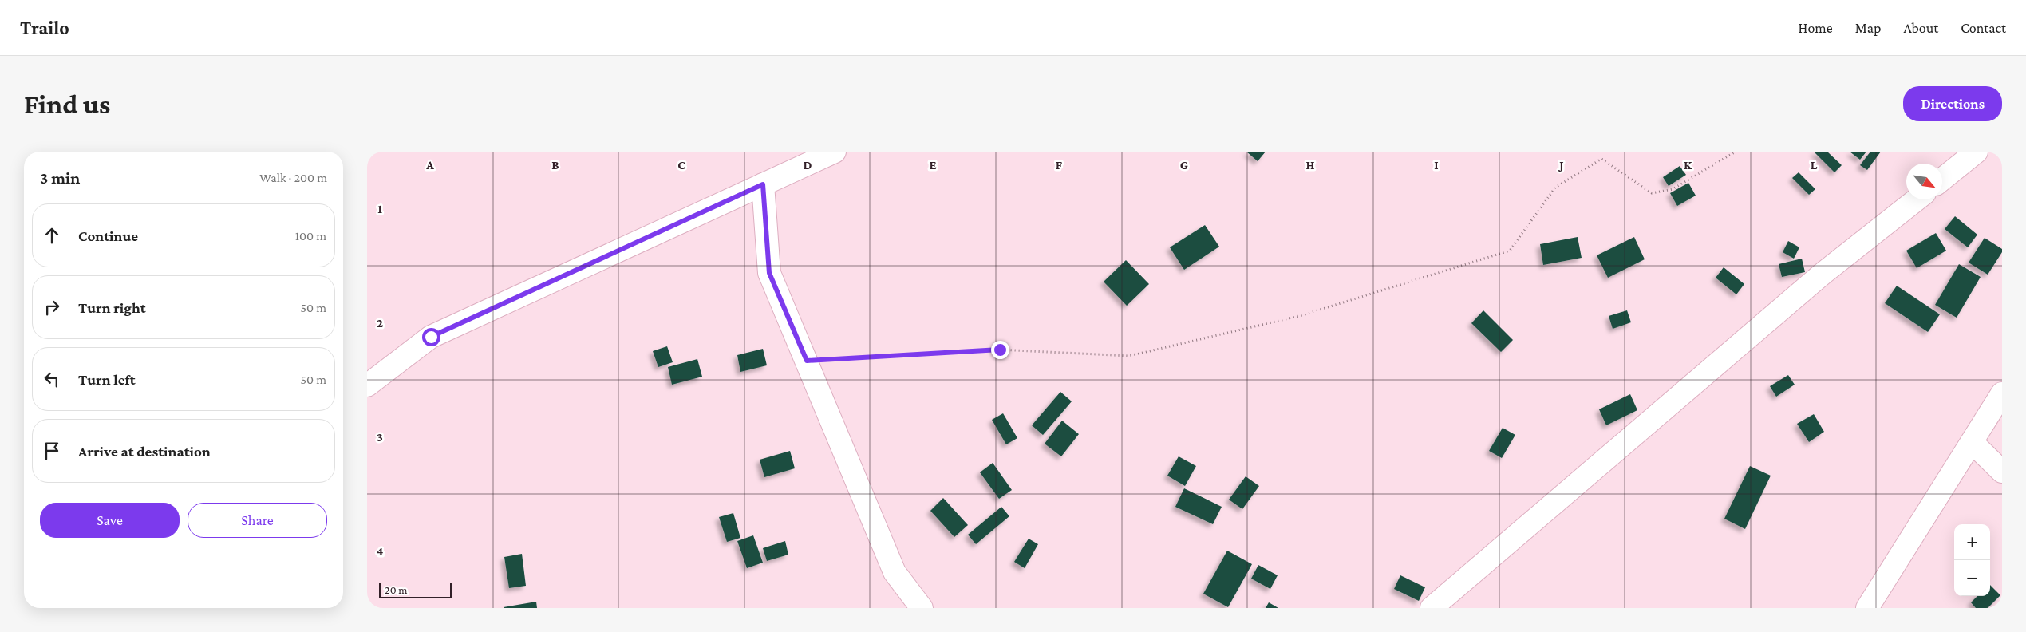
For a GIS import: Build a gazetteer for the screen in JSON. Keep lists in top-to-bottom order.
{
  "scale_bar": "20 m",
  "north": "bottom right",
  "page": {
    "header": "Trailo",
    "nav": [
      "Home",
      "Map",
      "About",
      "Contact"
    ],
    "buttons": [
      "Directions",
      ["Save", "Share"]
    ],
    "title": "Find us",
    "heading": ["3 min", "Walk · 200 m"],
    "list": [
      ["Continue", "100 m"],
      ["Turn right", "50 m"],
      ["Turn left", "50 m"],
      "Arrive at destination"
    ],
    "map_buttons": ["+", "−"],
    "scale": "20 m"
  },
  "grid": {
    "columns": [
      "A",
      "B",
      "C",
      "D",
      "E",
      "F",
      "G",
      "H",
      "I",
      "J",
      "K",
      "L"
    ],
    "rows": [
      "1",
      "2",
      "3",
      "4"
    ]
  }
}
